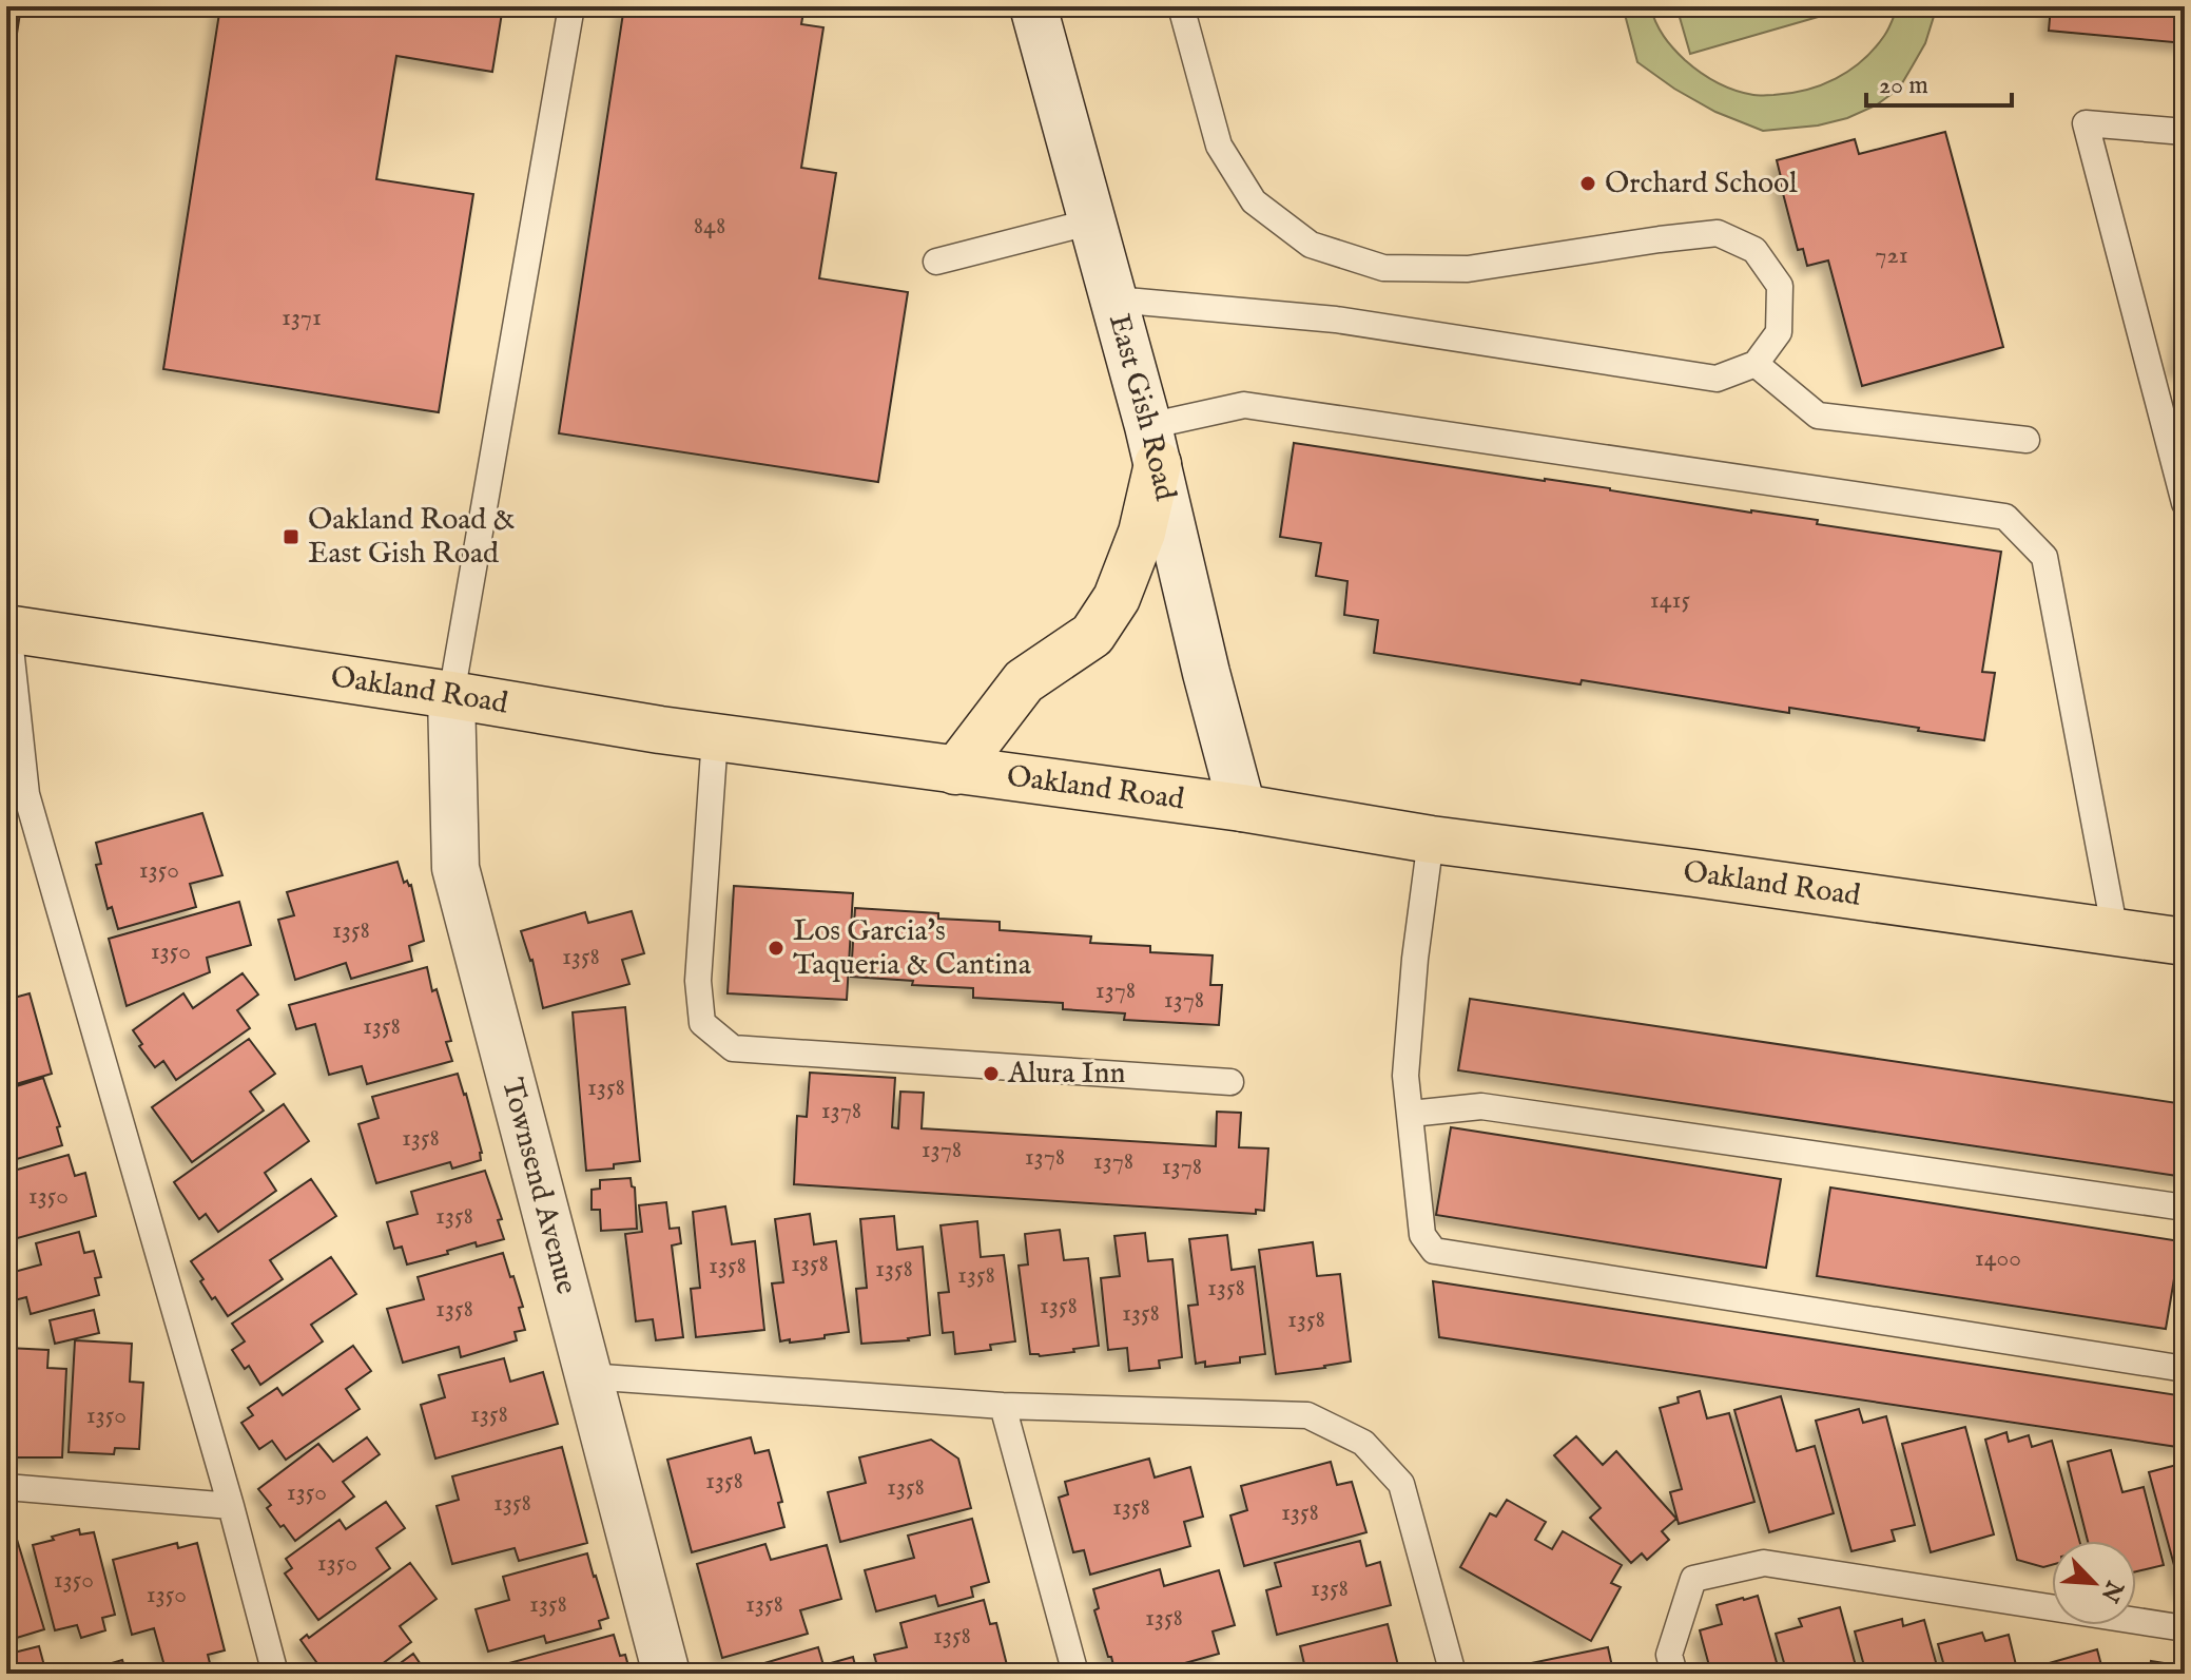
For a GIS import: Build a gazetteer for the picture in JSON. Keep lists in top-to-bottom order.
{
  "streets": {
    "main road": ["Oakland Road"],
    "street": ["East Gish Road", "Townsend Avenue"]
  },
  "crossings": [
    ["East Gish Road", "Oakland Road"],
    ["Oakland Road", "Townsend Avenue"]
  ],
  "places": {
    "other": ["Orchard School", "Los Garcia's Taqueria & Cantina", "Alura Inn"],
    "transit": ["Oakland Road & East Gish Road"]
  },
  "house_numbers": [
    "848",
    "721",
    "1371",
    "1415",
    "1350",
    "1358",
    "1350",
    "1358",
    "1378",
    "1378",
    "1358",
    "1358",
    "1378",
    "1358",
    "1378",
    "1378",
    "1378",
    "1378",
    "1350",
    "1358",
    "1400",
    "1358",
    "1358",
    "1358",
    "1358",
    "1358",
    "1358",
    "1358",
    "1358",
    "1358",
    "1358",
    "1350",
    "1358",
    "1358",
    "1350",
    "1358",
    "1358",
    "1358",
    "1350",
    "1350",
    "1358",
    "1350",
    "1358",
    "1358",
    "1358",
    "1358"
  ],
  "scale_bar": "20 m",
  "north": "bottom right"
}
